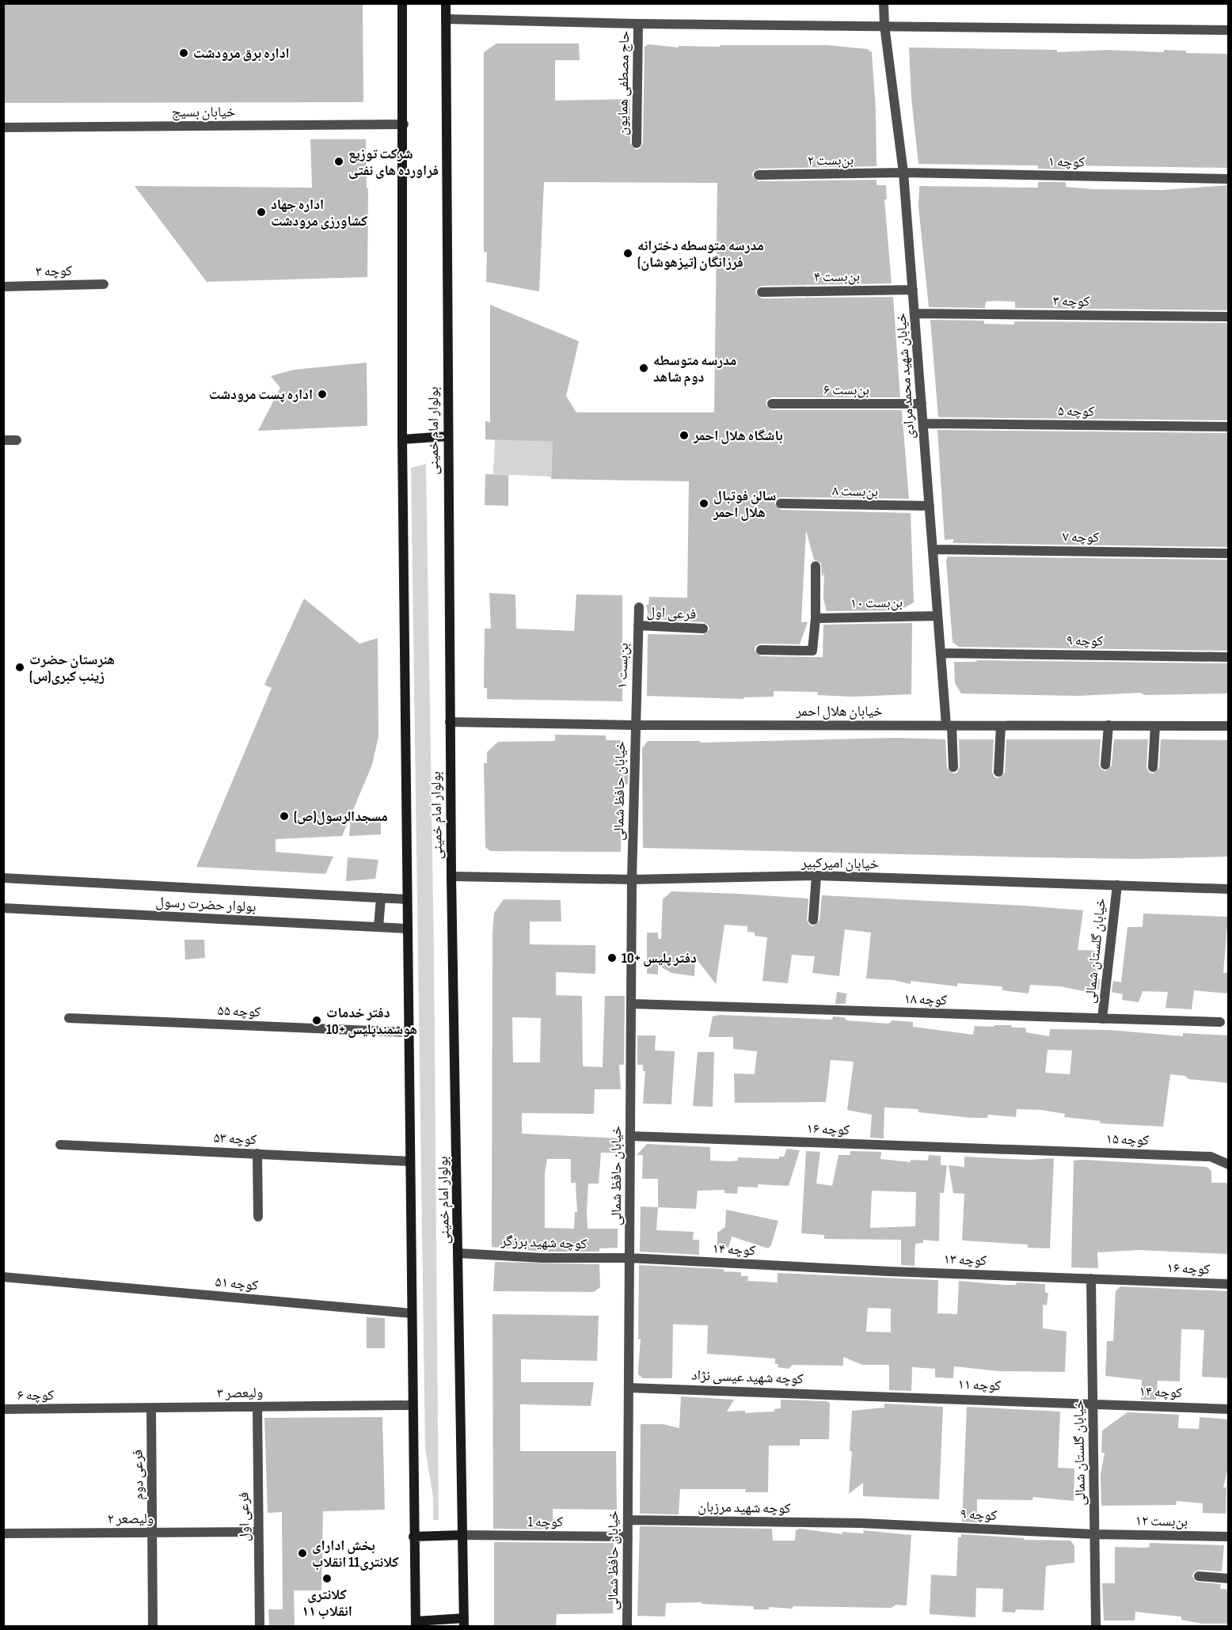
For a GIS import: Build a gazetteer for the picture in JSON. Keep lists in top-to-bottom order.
{
  "streets": {
    "main road": ["بولوار امام خمینی"],
    "street": [
      "حاج مصطفی همایون",
      "خیابان بسیج",
      "بن‌بست ۲",
      "کوچه ۱",
      "کوچه ۳",
      "بن‌بست ۴",
      "خیابان شهید محمد مرادی",
      "بن‌بست ۶",
      "کوچه ۵",
      "بن‌بست ۸",
      "کوچه ۷",
      "بن‌بست ۱۰",
      "فرعی اول",
      "کوچه ۹",
      "بن‌بست ۱",
      "خیابان هلال احمر",
      "خیابان حافظ شمالی",
      "خیابان امیرکبیر",
      "بولوار حضرت رسول",
      "خیابان گلستان شمالی",
      "کوچه ۱۸",
      "کوچه ۵۵",
      "کوچه ۱۶",
      "کوچه ۵۳",
      "کوچه ۱۵",
      "کوچه شهید برزگر",
      "کوچه ۱۴",
      "کوچه ۱۳",
      "کوچه ۵۱",
      "کوچه شهید عیسی نژاد",
      "کوچه ۱۱",
      "ولیعصر ۳",
      "کوچه ۶",
      "فرعی دوم",
      "کوچه شهید مرزبان",
      "ولیصعر ۲",
      "بن‌بست ۱۲",
      "کوچه 1"
    ]
  },
  "crossings": [
    ["بن‌بست ۲", "کوچه ۱"],
    ["بن‌بست ۲", "خیابان شهید محمد مرادی"],
    ["کوچه ۱", "خیابان شهید محمد مرادی"],
    ["کوچه ۳", "خیابان شهید محمد مرادی"],
    ["بن‌بست ۴", "خیابان شهید محمد مرادی"],
    ["خیابان شهید محمد مرادی", "بن‌بست ۶"],
    ["خیابان شهید محمد مرادی", "کوچه ۵"],
    ["خیابان شهید محمد مرادی", "بن‌بست ۸"],
    ["خیابان شهید محمد مرادی", "کوچه ۷"],
    ["خیابان شهید محمد مرادی", "بن‌بست ۱۰"],
    ["خیابان شهید محمد مرادی", "کوچه ۹"],
    ["خیابان شهید محمد مرادی", "خیابان هلال احمر"],
    ["بولوار امام خمینی", "خیابان هلال احمر"],
    ["بولوار امام خمینی", "خیابان امیرکبیر"],
    ["بولوار امام خمینی", "کوچه شهید برزگر"],
    ["بولوار امام خمینی", "کوچه 1"],
    ["فرعی اول", "بن‌بست ۱"],
    ["فرعی اول", "ولیعصر ۳"],
    ["فرعی اول", "ولیصعر ۲"],
    ["کوچه ۹", "خیابان گلستان شمالی"],
    ["کوچه ۹", "کوچه شهید مرزبان"],
    ["کوچه ۹", "بن‌بست ۱۲"],
    ["بن‌بست ۱", "خیابان هلال احمر"],
    ["بن‌بست ۱", "خیابان حافظ شمالی"],
    ["خیابان هلال احمر", "خیابان حافظ شمالی"],
    ["خیابان حافظ شمالی", "خیابان امیرکبیر"],
    ["خیابان حافظ شمالی", "کوچه ۱۸"],
    ["خیابان حافظ شمالی", "کوچه ۱۶"],
    ["خیابان حافظ شمالی", "کوچه شهید برزگر"],
    ["خیابان حافظ شمالی", "کوچه ۱۴"],
    ["خیابان حافظ شمالی", "کوچه شهید عیسی نژاد"],
    ["خیابان حافظ شمالی", "کوچه شهید مرزبان"],
    ["خیابان حافظ شمالی", "کوچه 1"],
    ["خیابان امیرکبیر", "خیابان گلستان شمالی"],
    ["خیابان گلستان شمالی", "کوچه ۱۸"],
    ["خیابان گلستان شمالی", "کوچه ۱۶"],
    ["خیابان گلستان شمالی", "کوچه ۱۴"],
    ["خیابان گلستان شمالی", "کوچه ۱۳"],
    ["خیابان گلستان شمالی", "کوچه ۱۱"],
    ["خیابان گلستان شمالی", "بن‌بست ۱۲"],
    ["کوچه ۱۶", "کوچه ۱۵"],
    ["کوچه ۱۶", "کوچه ۱۳"],
    ["کوچه شهید برزگر", "کوچه ۱۴"],
    ["کوچه ۱۴", "کوچه ۱۳"],
    ["کوچه ۱۴", "کوچه ۱۱"],
    ["کوچه شهید عیسی نژاد", "کوچه ۱۱"],
    ["ولیعصر ۳", "کوچه ۶"],
    ["ولیعصر ۳", "فرعی دوم"],
    ["فرعی دوم", "ولیصعر ۲"]
  ],
  "places": [
    "اداره برق مرودشت",
    "شرکت توزیع فراورده های نفتی",
    "اداره جهاد کشاورزی مرودشت",
    "مدرسه متوسطه دخترانه فرزانگان (تیزهوشان)",
    "مدرسه متوسطه دوم شاهد",
    "اداره پست مرودشت",
    "باشگاه هلال احمر",
    "سالن فوتبال هلال احمر",
    "هنرستان حضرت زینب کبری(س)",
    "مسجدالرسول(ص)",
    "دفتر پلیس +10",
    "دفتر خدمات هوشمندپلیس +10",
    "بخش ادارای کلانتری11 انقلاب",
    "کلانتری ۱۱ انقلاب"
  ]
}
